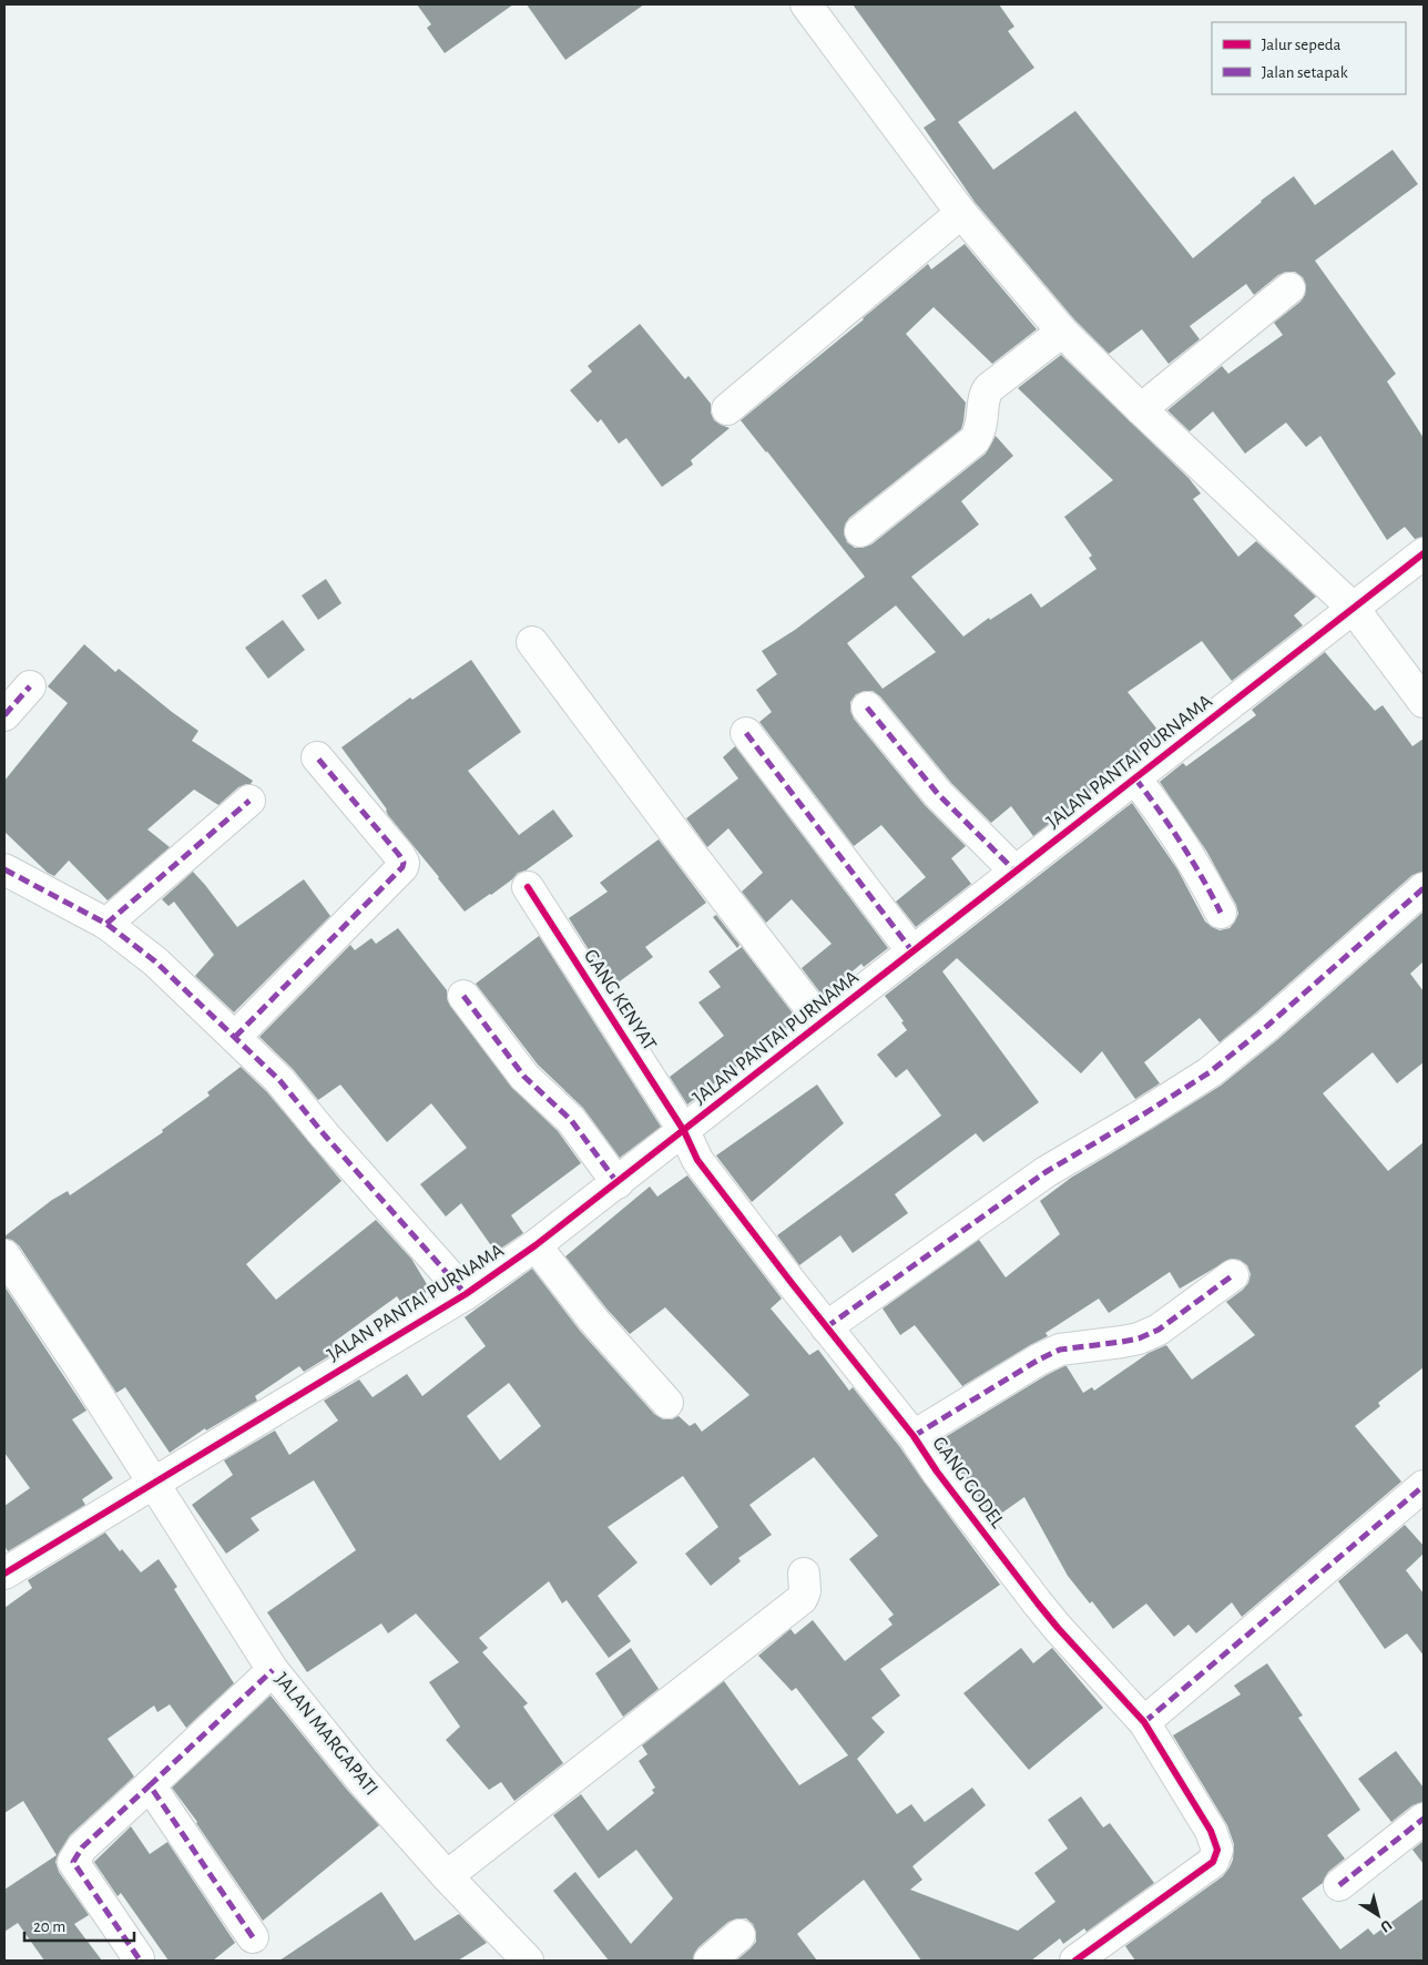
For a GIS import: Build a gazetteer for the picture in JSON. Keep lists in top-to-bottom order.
{
  "streets": {
    "street": [
      "JALAN PANTAI PURNAMA",
      "GANG KENYAT",
      "GANG GODEL",
      "JALAN MARGAPATI"
    ]
  },
  "crossings": [
    ["JALAN PANTAI PURNAMA", "GANG KENYAT"],
    ["JALAN PANTAI PURNAMA", "GANG GODEL"],
    ["JALAN PANTAI PURNAMA", "JALAN MARGAPATI"],
    ["GANG KENYAT", "GANG GODEL"]
  ],
  "legend": ["Jalur sepeda", "Jalan setapak"],
  "scale_bar": "20 m",
  "north": "bottom right"
}
